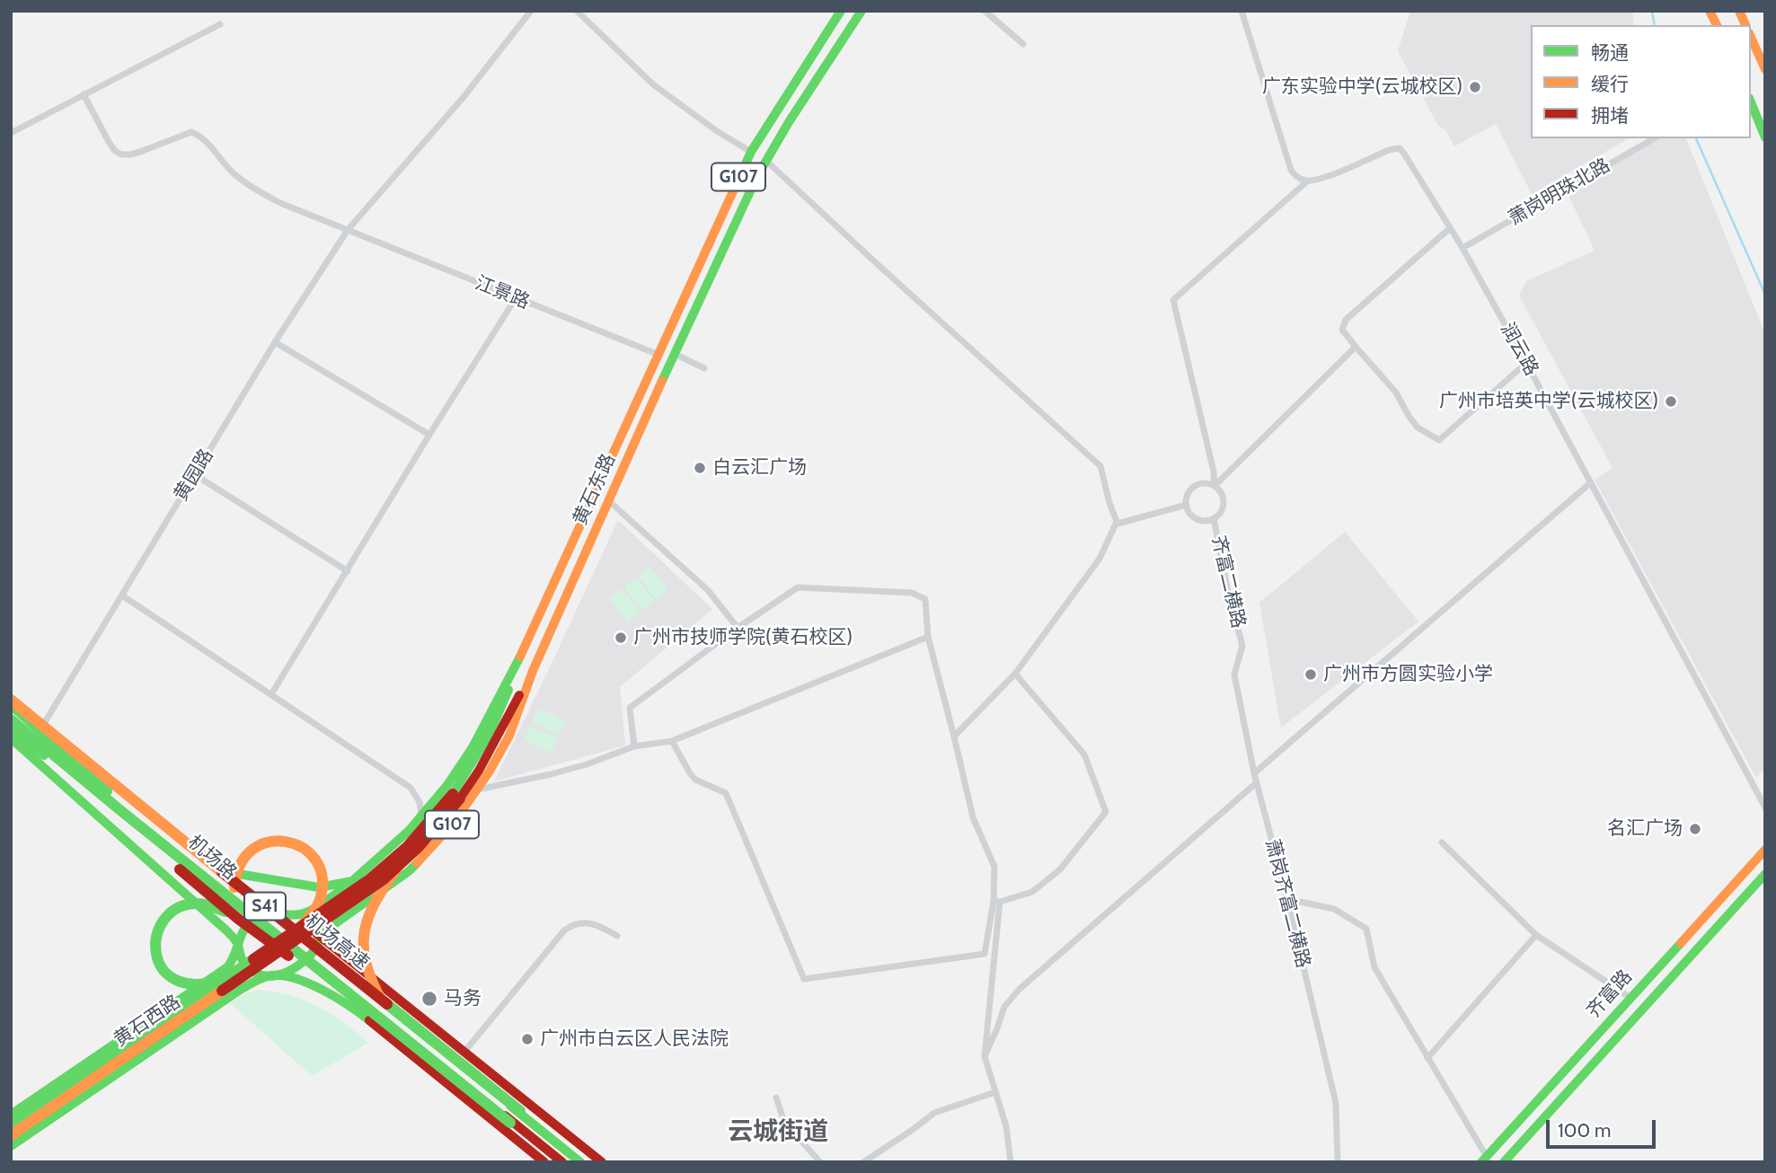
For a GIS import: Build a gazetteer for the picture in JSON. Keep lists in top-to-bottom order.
{
  "streets": {
    "main road": [
      "G107",
      "黄石东路",
      "机场路",
      "S41",
      "机场高速",
      "齐富路",
      "黄石西路"
    ],
    "street": [
      "萧岗明珠北路",
      "江景路",
      "润云路",
      "黄园路",
      "齐富二横路",
      "萧岗齐富二横路"
    ]
  },
  "crossings": [
    ["G107", "黄石东路"],
    ["G107", "机场路"],
    ["萧岗明珠北路", "润云路"],
    ["江景路", "黄园路"],
    ["江景路", "黄石东路"],
    ["黄园路", "机场路"],
    ["黄石东路", "黄石西路"],
    ["齐富二横路", "萧岗齐富二横路"],
    ["机场路", "机场高速"]
  ],
  "districts": ["云城街道"],
  "places": [
    "广东实验中学(云城校区)",
    "广州市培英中学(云城校区)",
    "白云汇广场",
    "广州市技师学院(黄石校区)",
    "广州市方圆实验小学",
    "名汇广场",
    "马务",
    "广州市白云区人民法院"
  ],
  "legend": ["畅通", "缓行", "拥堵"],
  "scale_bar": "100 m"
}
